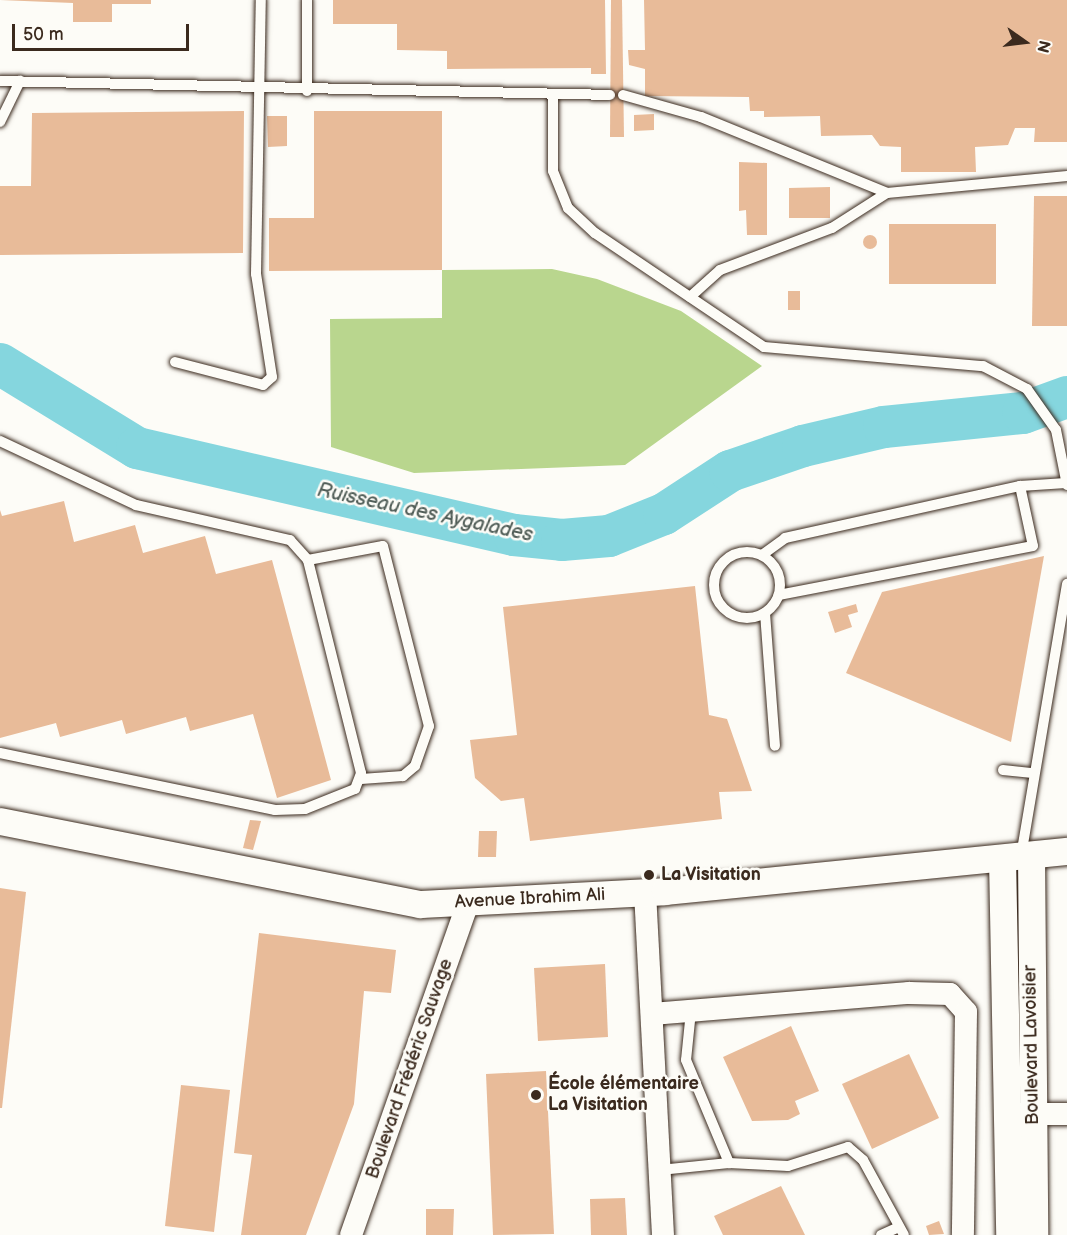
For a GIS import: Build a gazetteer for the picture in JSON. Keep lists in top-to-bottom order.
{
  "streets": {
    "street": ["Avenue Ibrahim Ali", "Boulevard Lavoisier", "Boulevard Frédéric Sauvage"]
  },
  "crossings": [
    ["Avenue Ibrahim Ali", "Boulevard Lavoisier"],
    ["Avenue Ibrahim Ali", "Boulevard Frédéric Sauvage"]
  ],
  "water": ["Ruisseau des Aygalades"],
  "places": ["La Visitation", "École élémentaire La Visitation"],
  "scale_bar": "50 m",
  "north": "right"
}
